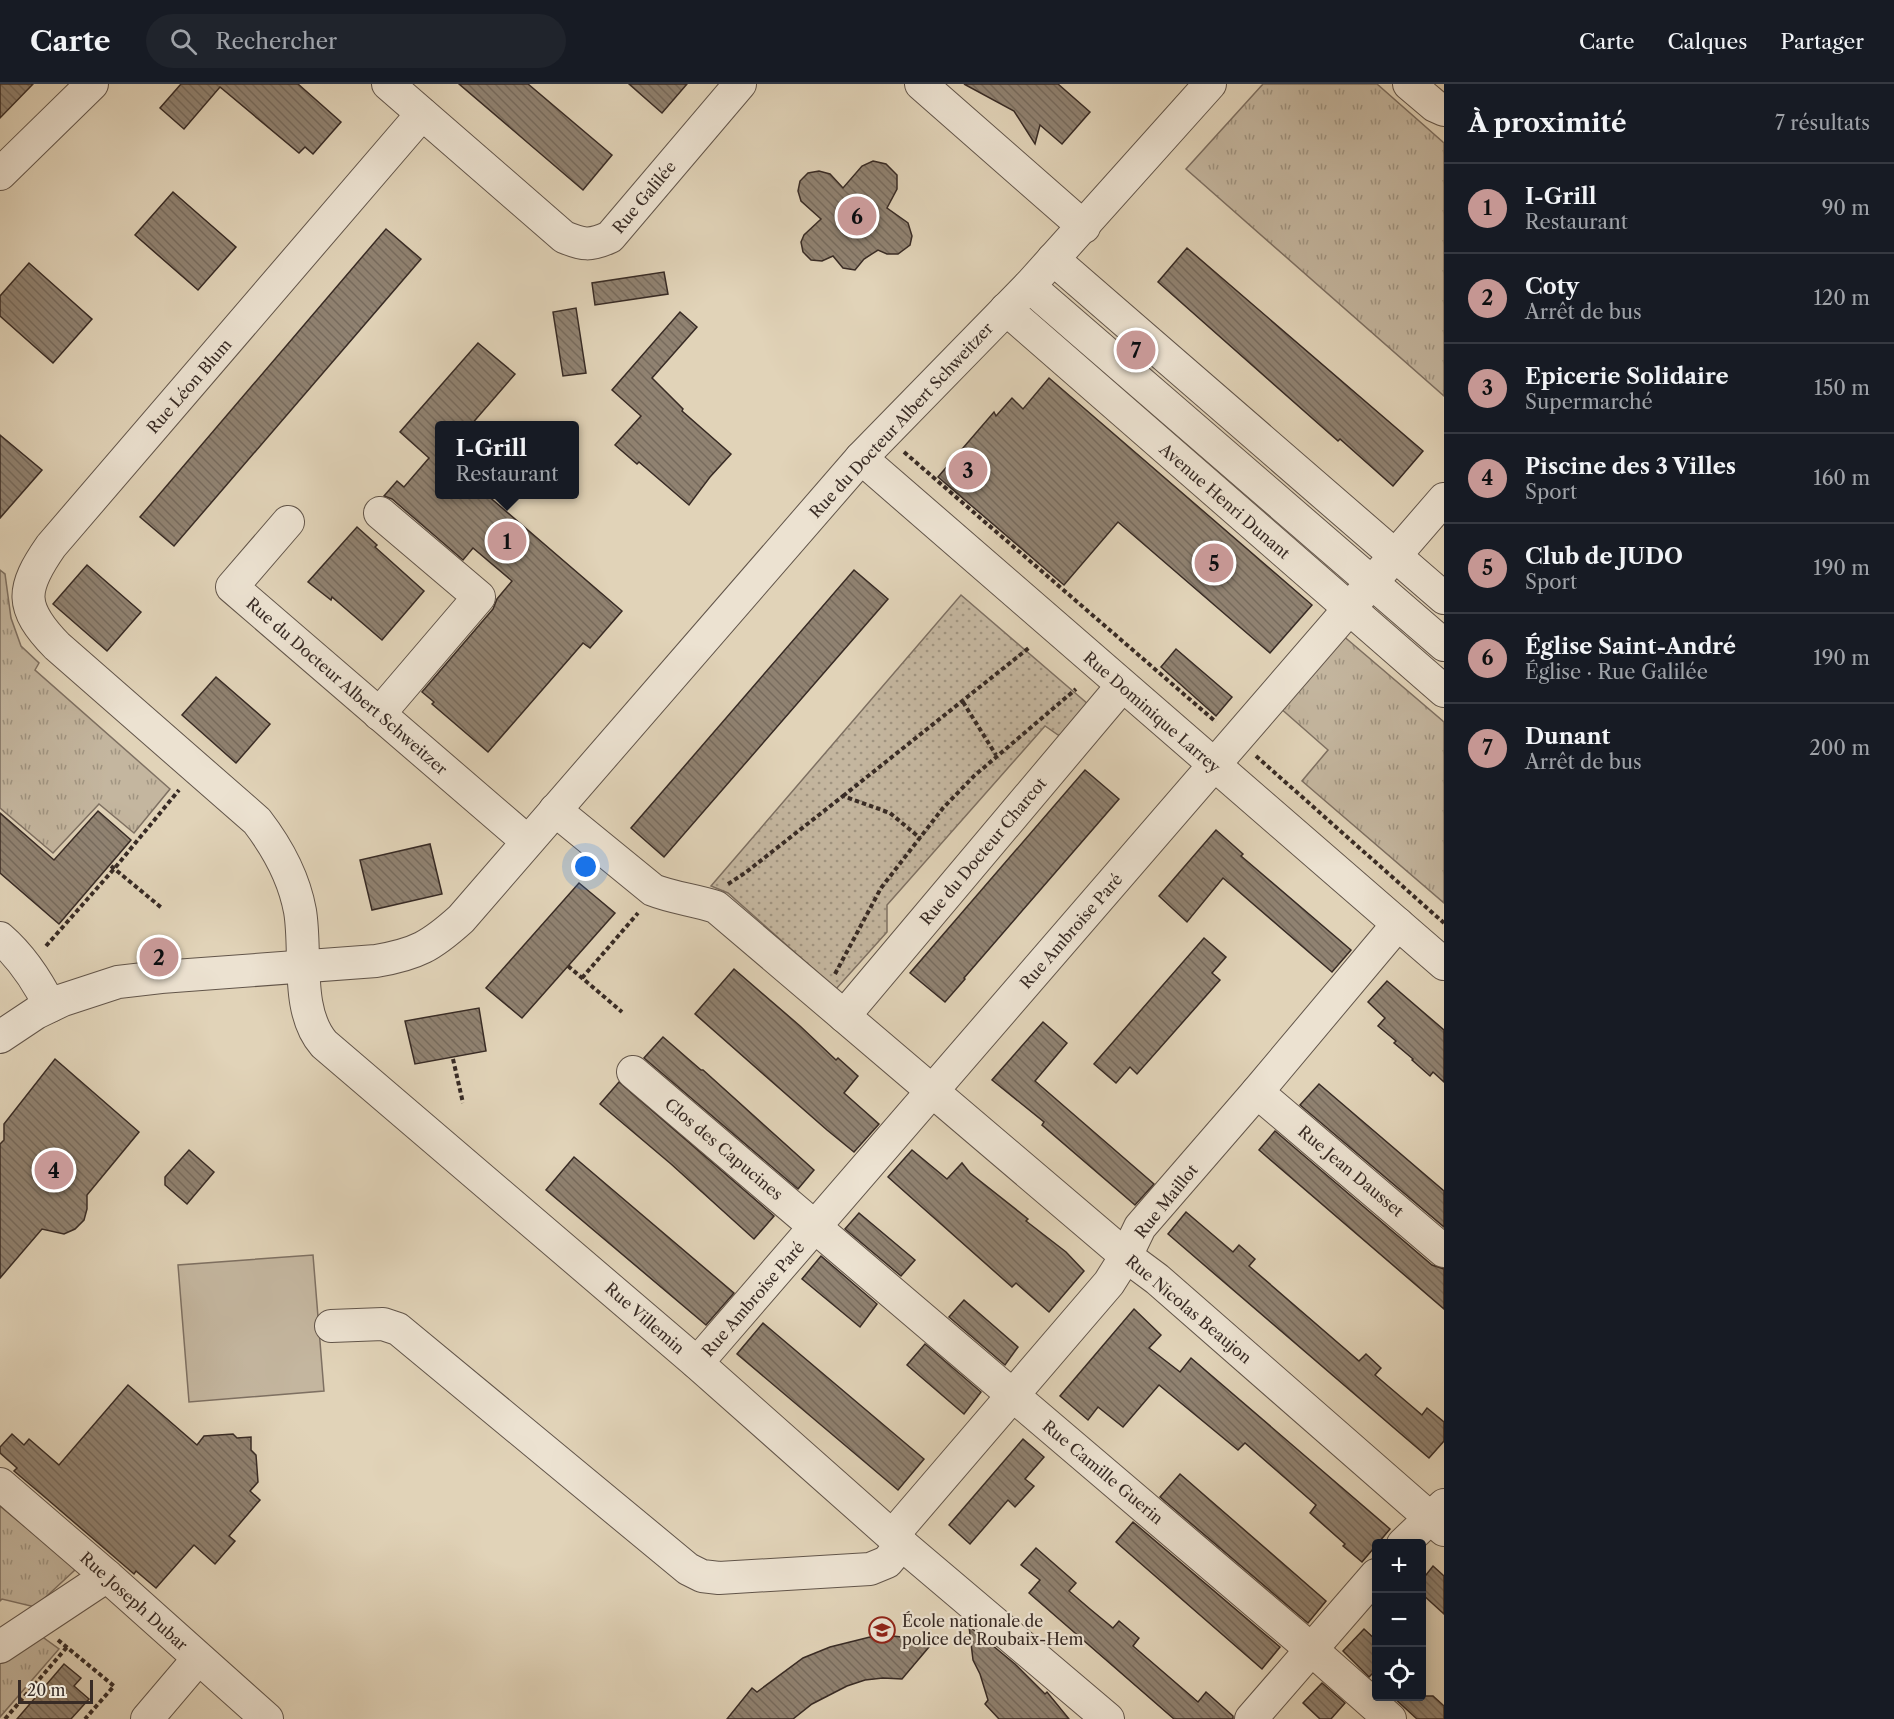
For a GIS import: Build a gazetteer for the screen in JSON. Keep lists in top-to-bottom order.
{
  "streets": {
    "street": [
      "Rue Galilée",
      "Rue Léon Blum",
      "Rue du Docteur Albert Schweitzer",
      "Avenue Henri Dunant",
      "Rue Dominique Larrey",
      "Rue du Docteur Charcot",
      "Rue Ambroise Paré",
      "Clos des Capucines",
      "Rue Jean Dausset",
      "Rue Maillot",
      "Rue Nicolas Beaujon",
      "Rue Villemin",
      "Rue Camille Guerin",
      "Rue Joseph Dubar"
    ]
  },
  "crossings": [
    ["Rue Galilée", "Rue Léon Blum"],
    ["Rue Léon Blum", "Rue Villemin"],
    ["Rue du Docteur Albert Schweitzer", "Avenue Henri Dunant"],
    ["Rue du Docteur Albert Schweitzer", "Rue Dominique Larrey"],
    ["Rue du Docteur Albert Schweitzer", "Rue Villemin"],
    ["Avenue Henri Dunant", "Rue Ambroise Paré"],
    ["Rue Dominique Larrey", "Rue du Docteur Charcot"],
    ["Rue Dominique Larrey", "Rue Ambroise Paré"],
    ["Rue Dominique Larrey", "Rue Maillot"],
    ["Rue Ambroise Paré", "Clos des Capucines"],
    ["Rue Ambroise Paré", "Rue Nicolas Beaujon"],
    ["Rue Ambroise Paré", "Rue Villemin"],
    ["Rue Ambroise Paré", "Rue Camille Guerin"],
    ["Clos des Capucines", "Rue Camille Guerin"],
    ["Rue Jean Dausset", "Rue Maillot"],
    ["Rue Maillot", "Rue Nicolas Beaujon"],
    ["Rue Maillot", "Rue Villemin"],
    ["Rue Maillot", "Rue Camille Guerin"]
  ],
  "places": {
    "school or university": ["École nationale de police de Roubaix-Hem"]
  },
  "scale_bar": "20 m",
  "page": {
    "header": "Carte",
    "search": "Rechercher",
    "nav": ["Carte", "Calques", "Partager"],
    "heading": ["À proximité", "7 résultats"],
    "list": [
      {
        "mark": "1",
        "name": "I-Grill",
        "note": "Restaurant",
        "value": "90 m"
      },
      {
        "mark": "2",
        "name": "Coty",
        "note": "Arrêt de bus",
        "value": "120 m"
      },
      {
        "mark": "3",
        "name": "Epicerie Solidaire",
        "note": "Supermarché",
        "value": "150 m"
      },
      {
        "mark": "4",
        "name": "Piscine des 3 Villes",
        "note": "Sport",
        "value": "160 m"
      },
      {
        "mark": "5",
        "name": "Club de JUDO",
        "note": "Sport",
        "value": "190 m"
      },
      {
        "mark": "6",
        "name": "Église Saint-André",
        "note": "Église · Rue Galilée",
        "value": "190 m"
      },
      {
        "mark": "7",
        "name": "Dunant",
        "note": "Arrêt de bus",
        "value": "200 m"
      }
    ],
    "pins": [
      "6",
      "7",
      "3",
      "1",
      "5",
      "2",
      "4"
    ],
    "popup": ["I-Grill", "Restaurant"],
    "map_buttons": ["+", "−"],
    "scale": "20 m"
  }
}
